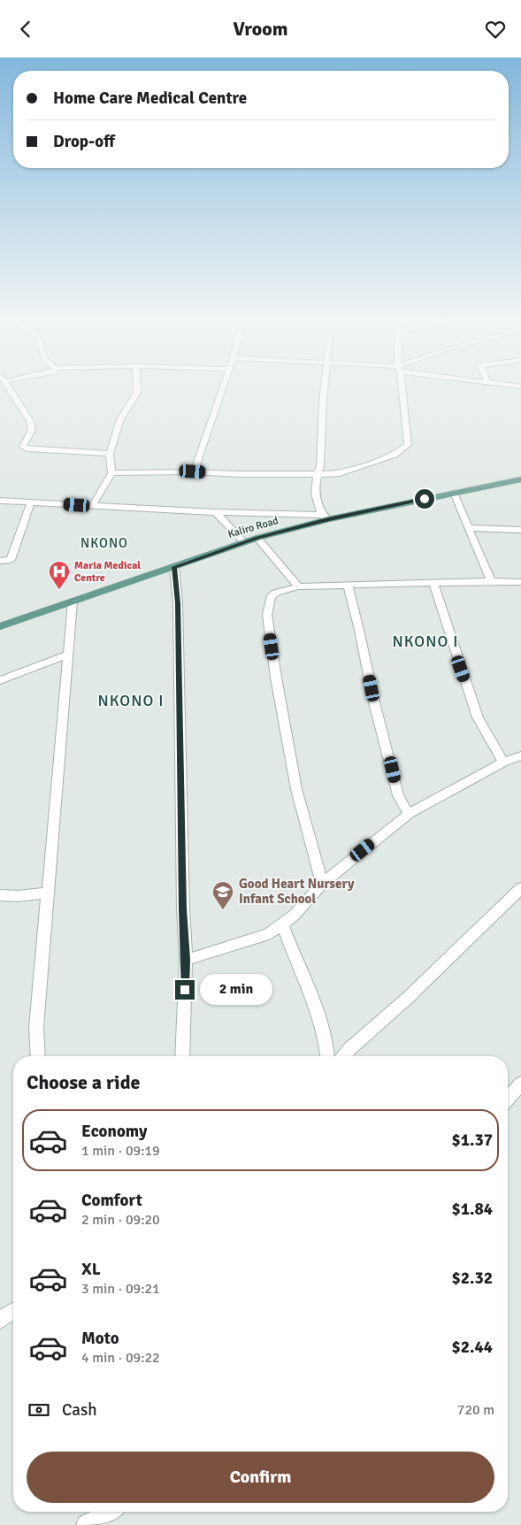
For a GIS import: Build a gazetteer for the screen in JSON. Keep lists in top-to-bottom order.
{
  "streets": {
    "main road": ["Kaliro Road"]
  },
  "districts": ["NKONO", "NKONO I", "NKONO I"],
  "places": {
    "hospital": ["Maria Medical Centre"],
    "school or university": ["Good Heart Nursery Infant School"]
  },
  "page": {
    "header": "Vroom",
    "banner": ["Home Care Medical Centre", "Drop-off"],
    "bubble": "2 min",
    "heading": "Choose a ride",
    "list": [
      {
        "name": "Economy",
        "note": "1 min · 09:19",
        "value": "$1.37"
      },
      {
        "name": "Comfort",
        "note": "2 min · 09:20",
        "value": "$1.84"
      },
      {
        "name": "XL",
        "note": "3 min · 09:21",
        "value": "$2.32"
      },
      {
        "name": "Moto",
        "note": "4 min · 09:22",
        "value": "$2.44"
      }
    ],
    "pay": ["Cash", "720 m"],
    "buttons": "Confirm"
  }
}
